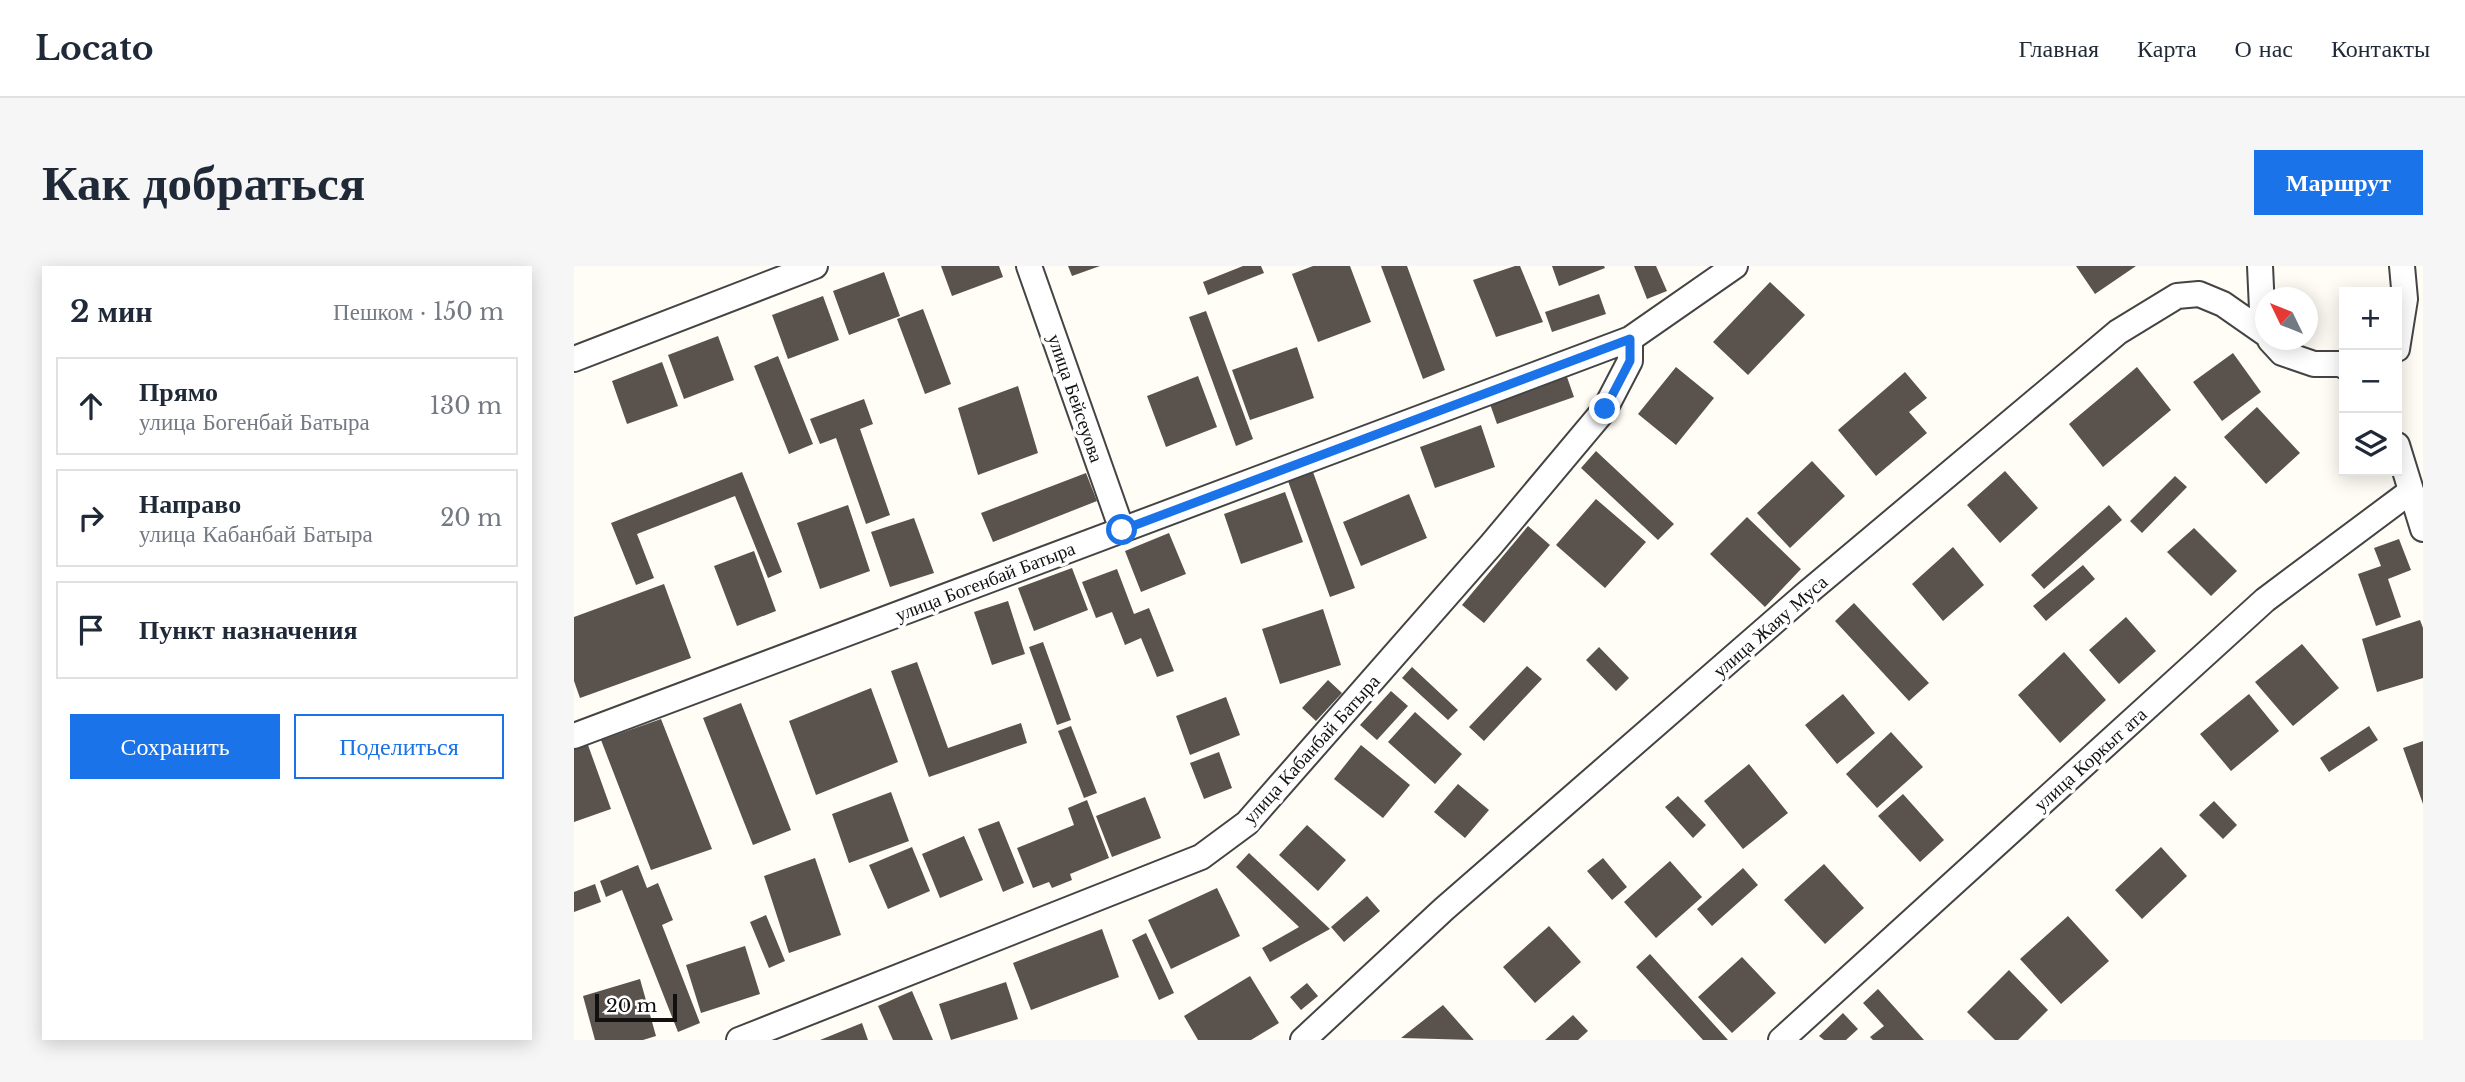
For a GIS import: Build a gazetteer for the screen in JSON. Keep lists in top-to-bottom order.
{
  "streets": {
    "street": [
      "улица Бейсеуова",
      "улица Богенбай Батыра",
      "улица Жаяу Муса",
      "улица Кабанбай Батыра",
      "улица Коркыт ата"
    ]
  },
  "crossings": [
    ["улица Бейсеуова", "улица Богенбай Батыра"],
    ["улица Богенбай Батыра", "улица Кабанбай Батыра"]
  ],
  "scale_bar": "20 m",
  "north": "top left",
  "page": {
    "header": "Locato",
    "nav": [
      "Главная",
      "Карта",
      "О нас",
      "Контакты"
    ],
    "buttons": [
      "Маршрут",
      ["Сохранить", "Поделиться"]
    ],
    "title": "Как добраться",
    "heading": ["2 мин", "Пешком · 150 m"],
    "map_buttons": ["+", "−"],
    "list": [
      ["Прямо", "улица Богенбай Батыра", "130 m"],
      ["Направо", "улица Кабанбай Батыра", "20 m"],
      "Пункт назначения"
    ],
    "scale": "20 m"
  }
}
